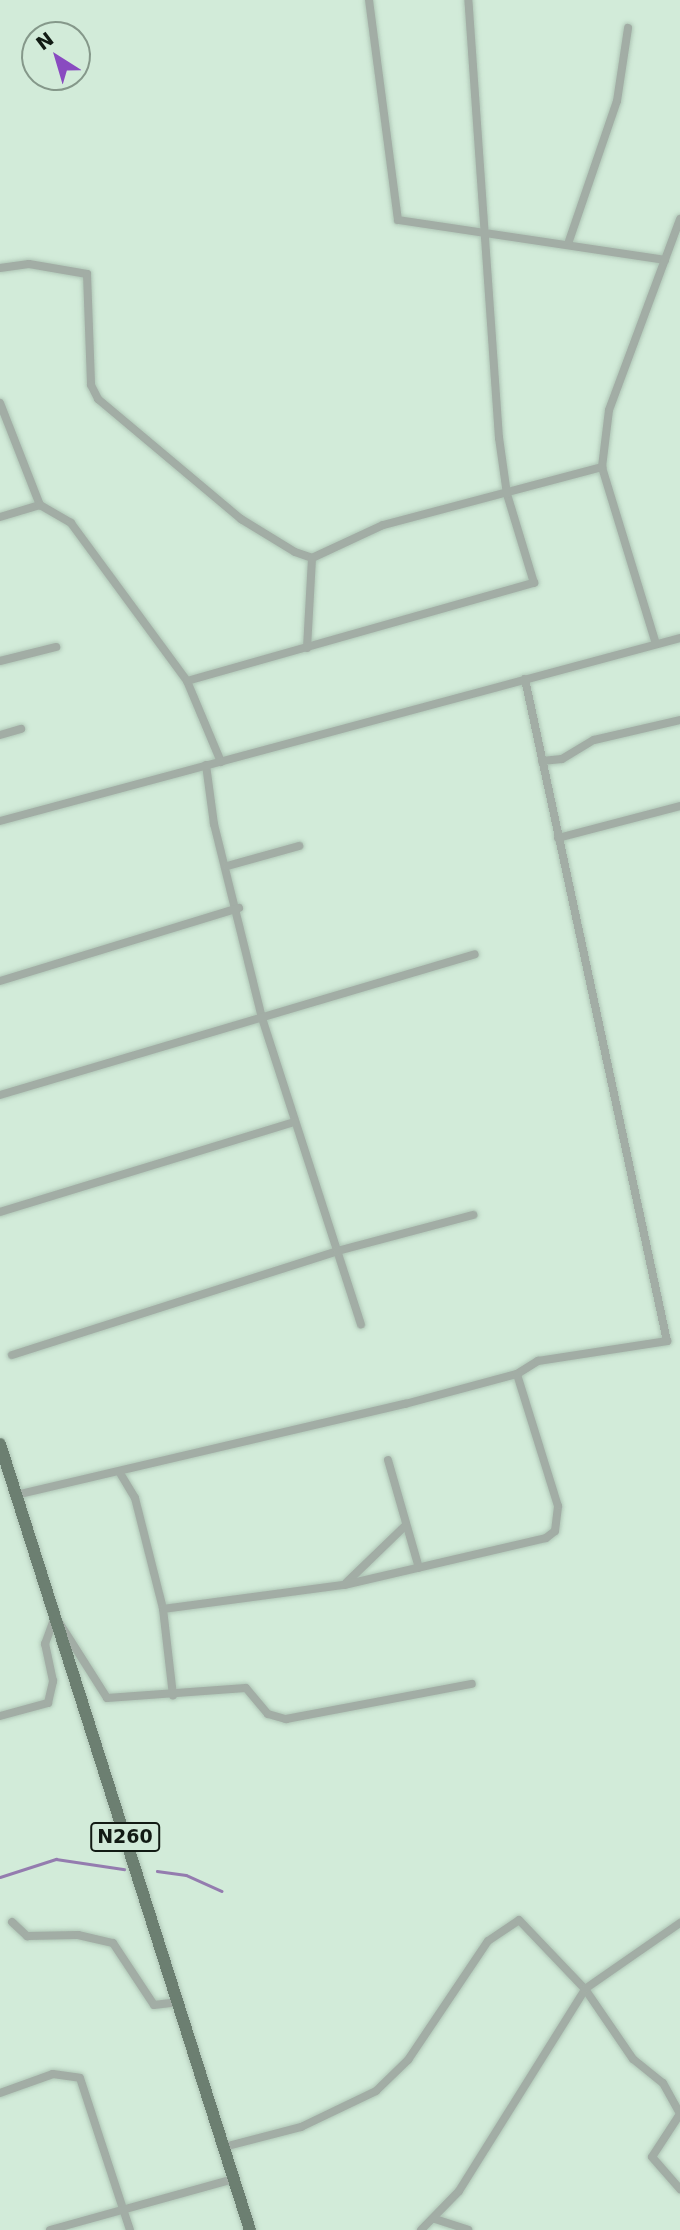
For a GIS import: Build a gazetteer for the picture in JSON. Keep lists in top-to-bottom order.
{
  "streets": {
    "main road": ["N260"]
  },
  "north": "top left"
}
